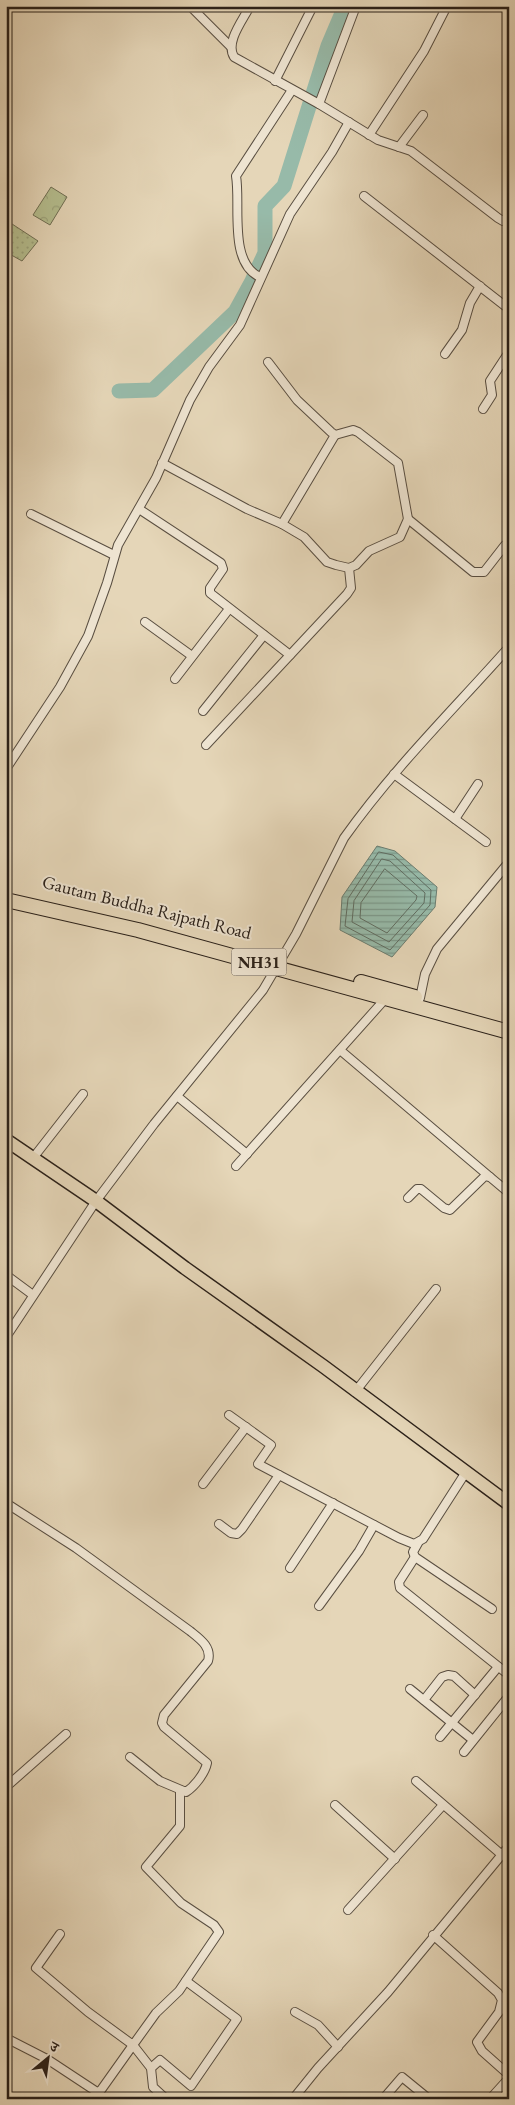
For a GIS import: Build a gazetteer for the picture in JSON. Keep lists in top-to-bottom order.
{
  "streets": {
    "highway": ["Gautam Buddha Rajpath Road", "NH31"]
  },
  "crossings": [
    ["Gautam Buddha Rajpath Road", "NH31"]
  ],
  "north": "top right"
}
